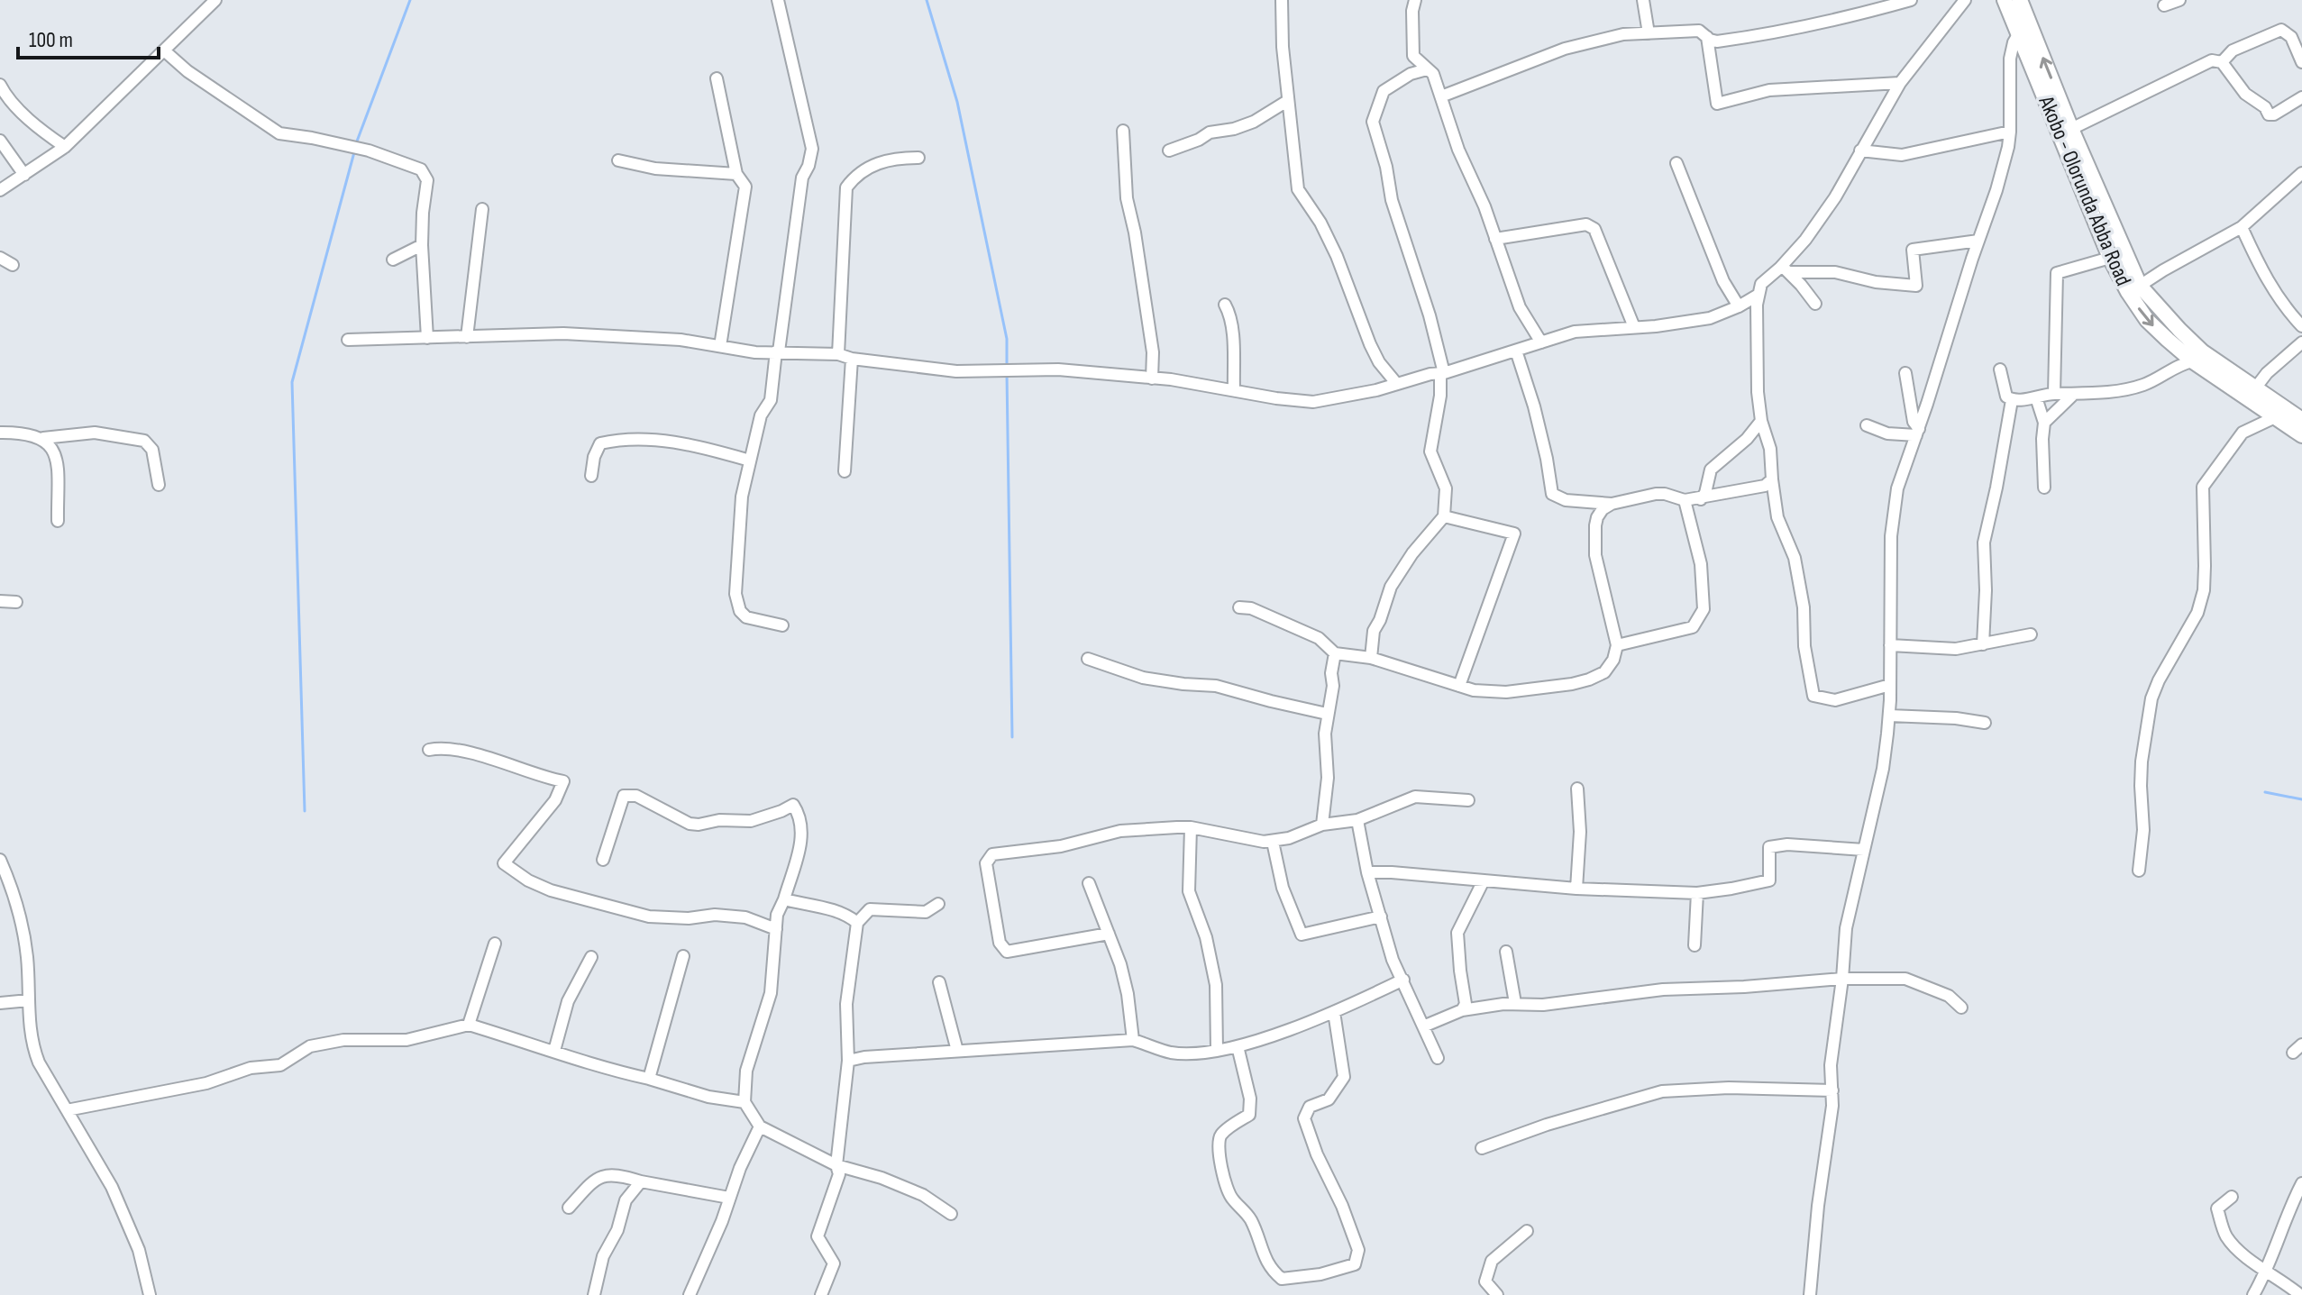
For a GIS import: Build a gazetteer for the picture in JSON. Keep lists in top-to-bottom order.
{
  "streets": {
    "main road": ["Akobo - Olorunda Abba Road"]
  },
  "scale_bar": "100 m"
}
